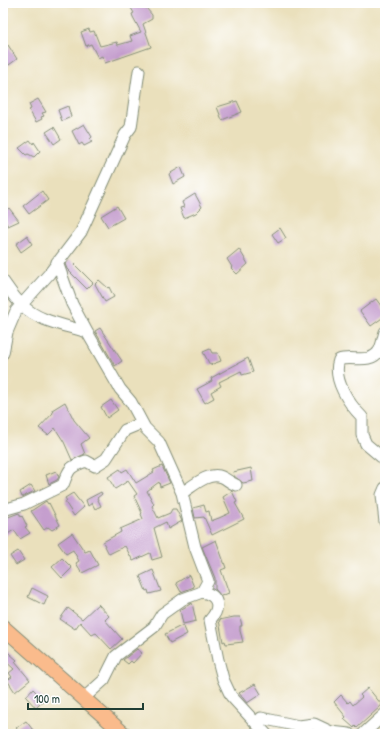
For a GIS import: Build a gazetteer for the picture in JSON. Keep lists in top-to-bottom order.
{
  "scale_bar": "100 m"
}
